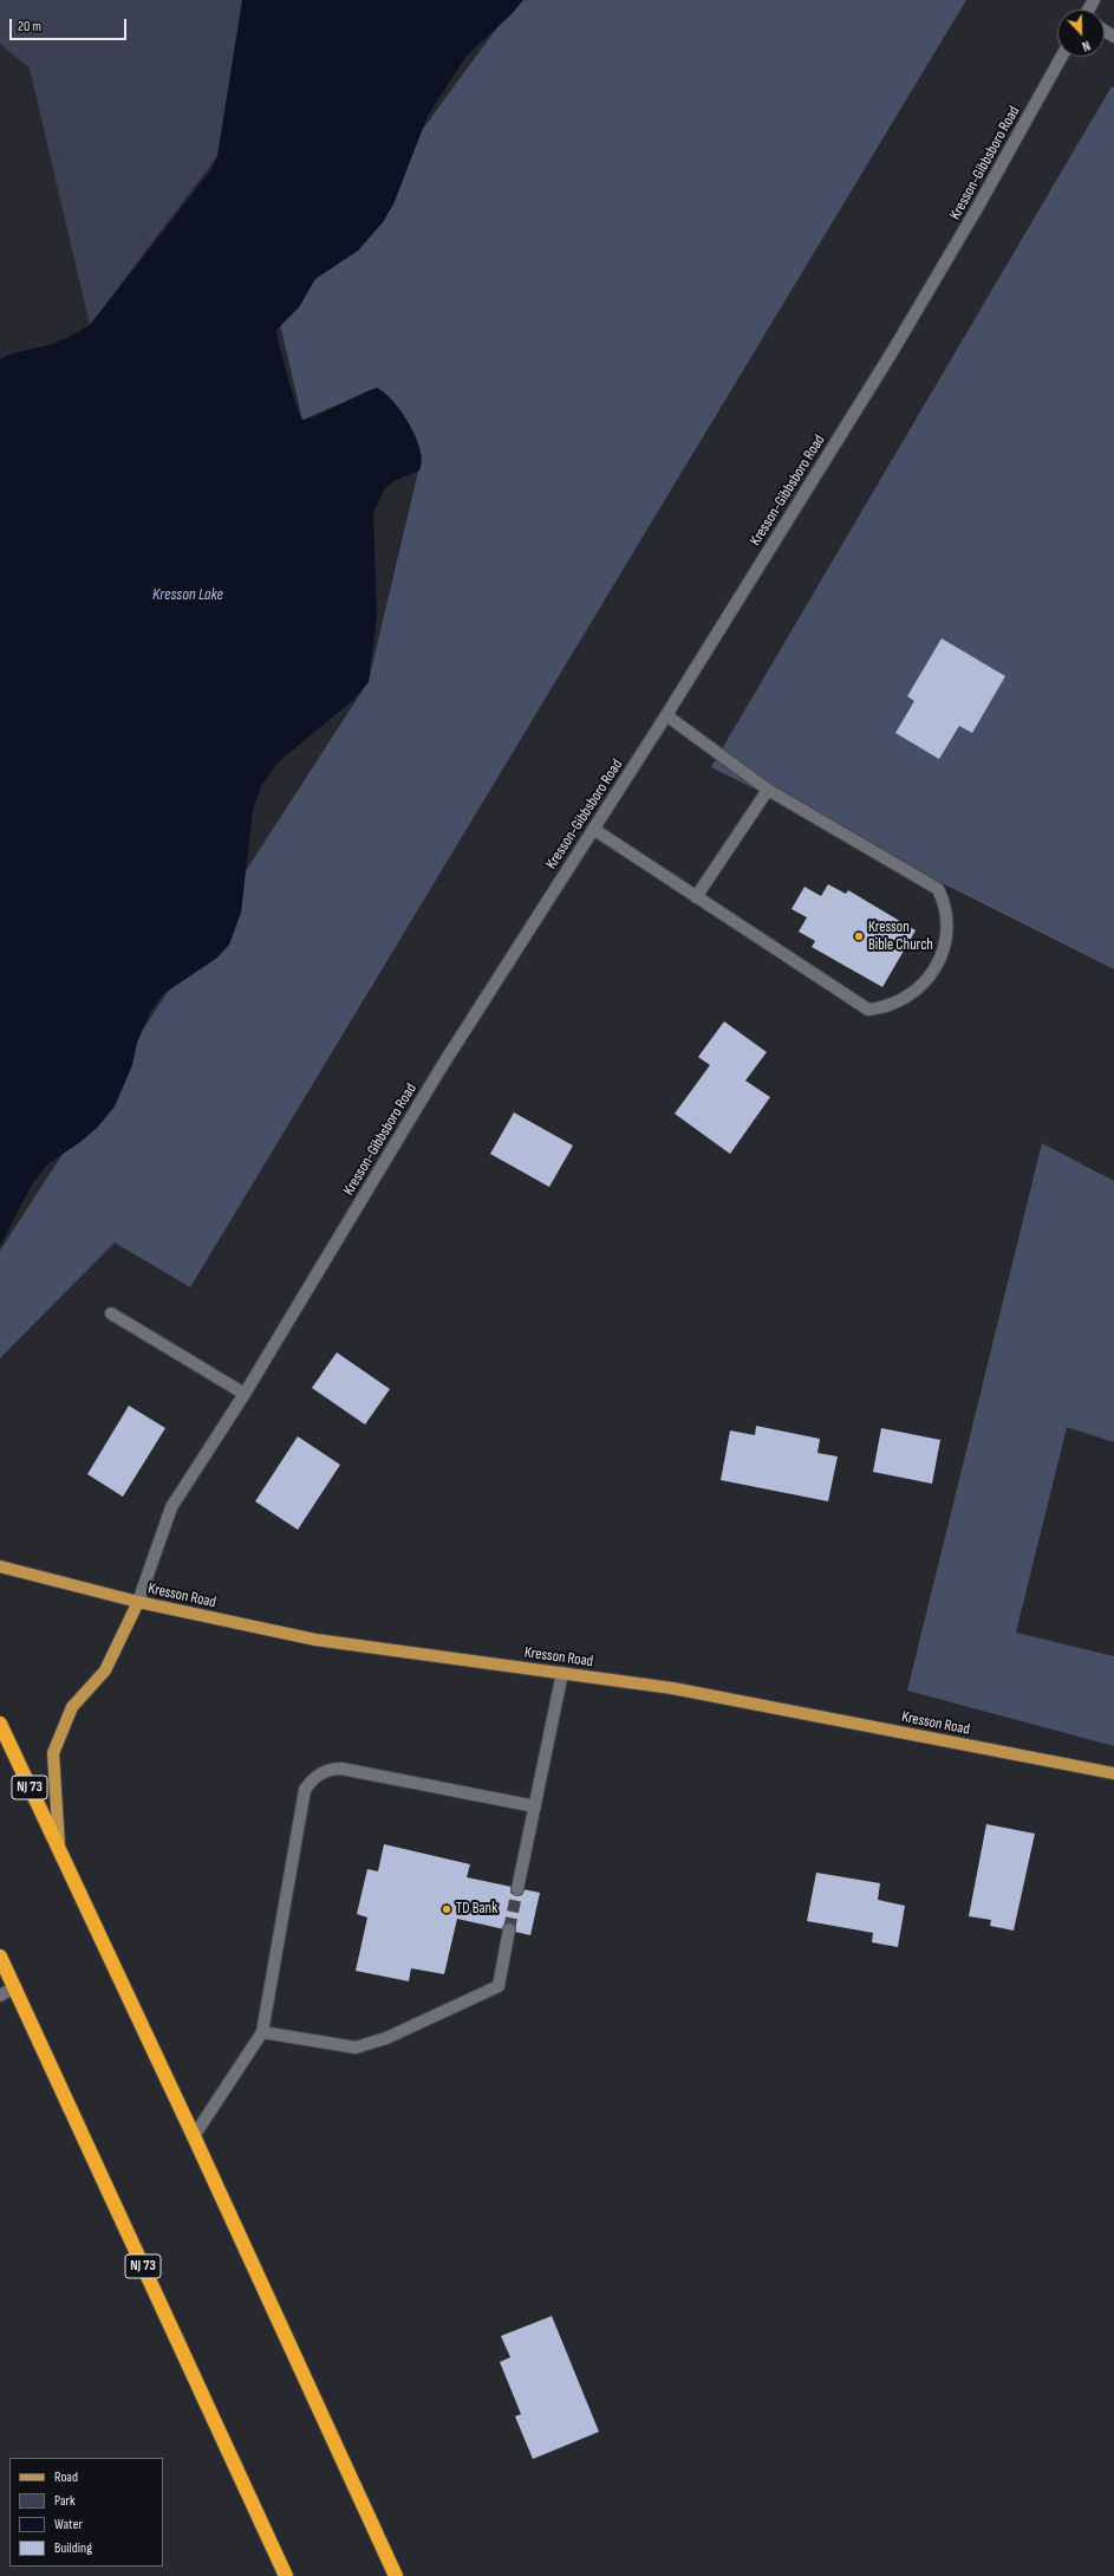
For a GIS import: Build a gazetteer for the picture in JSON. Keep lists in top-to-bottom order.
{
  "streets": {
    "highway": ["NJ 73"],
    "main road": ["Kresson Road"],
    "street": ["Kresson-Gibbsboro Road"]
  },
  "crossings": [
    ["Kresson-Gibbsboro Road", "Kresson Road"]
  ],
  "water": ["Kresson Lake"],
  "places": ["Kresson Bible Church", "TD Bank"],
  "legend": [
    "Road",
    "Park",
    "Water",
    "Building"
  ],
  "scale_bar": "20 m",
  "north": "bottom"
}
